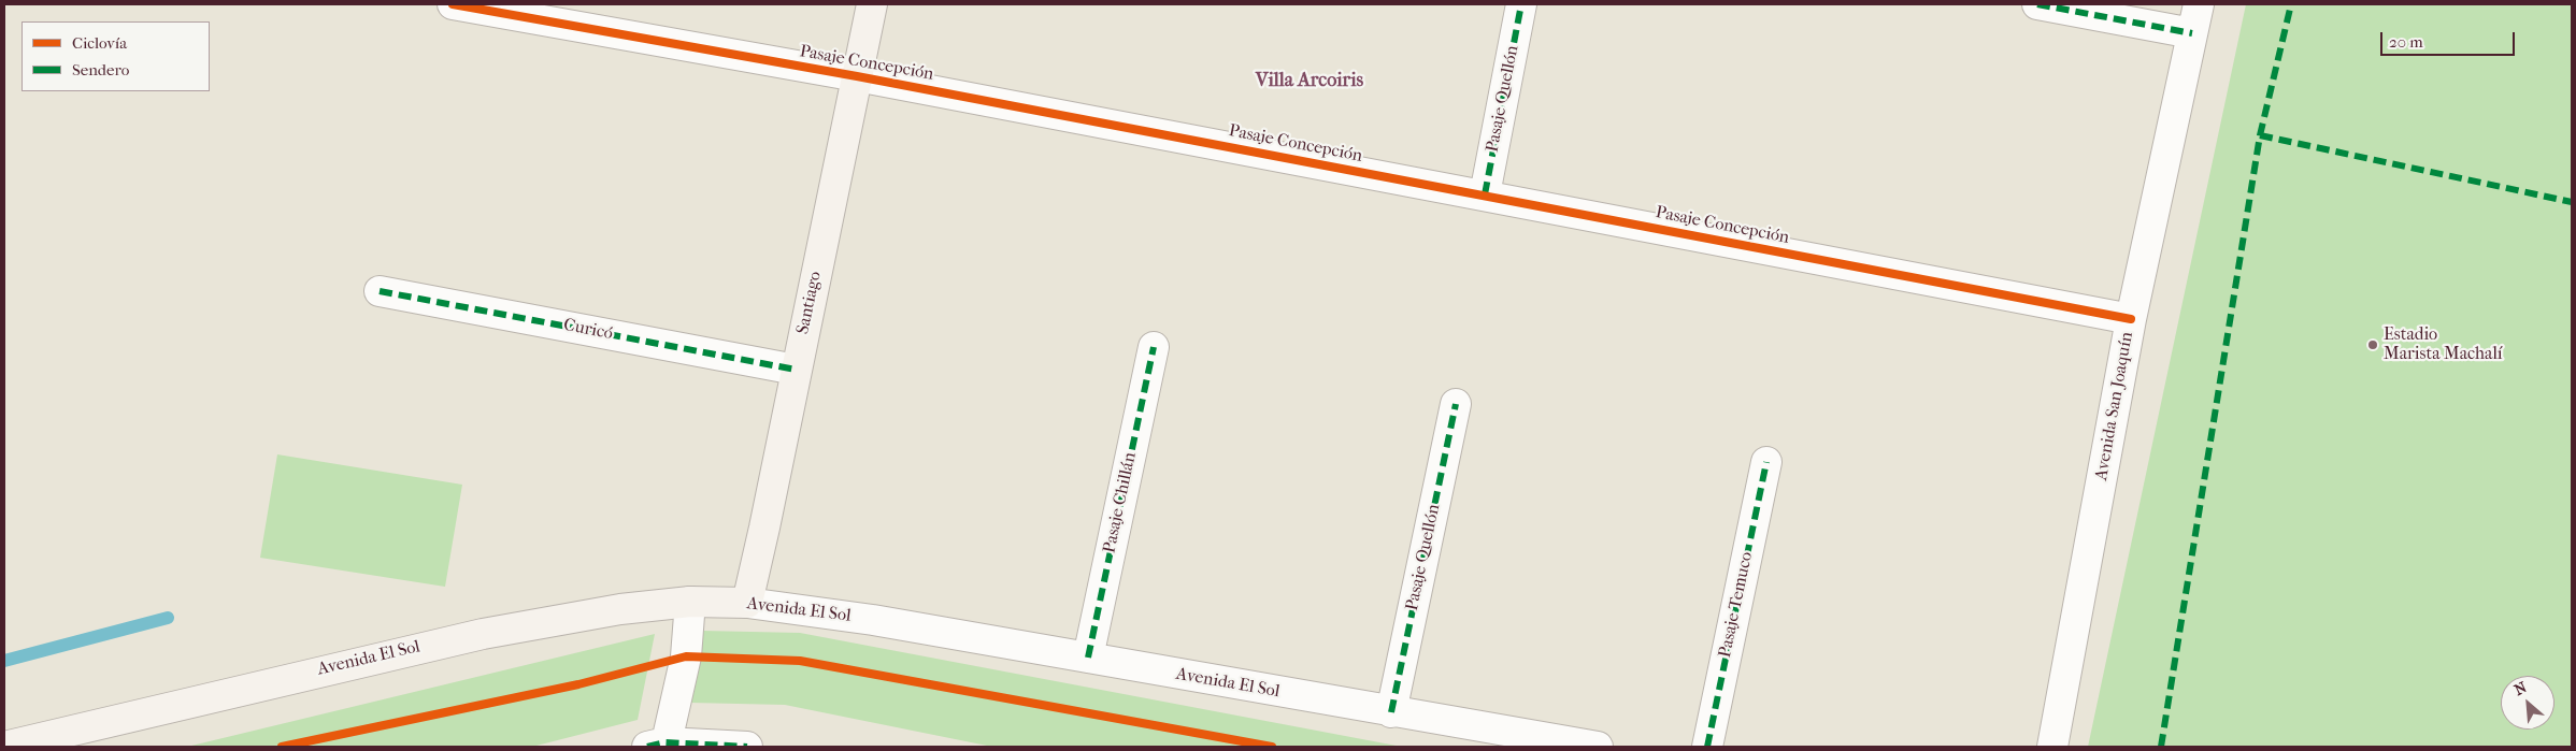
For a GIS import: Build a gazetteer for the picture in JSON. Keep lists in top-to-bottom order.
{
  "streets": {
    "street": [
      "Pasaje Concepción",
      "Pasaje Quellón",
      "Santiago",
      "Curicó",
      "Avenida San Joaquín",
      "Pasaje Chillán",
      "Pasaje Temuco",
      "Avenida El Sol"
    ]
  },
  "crossings": [
    ["Pasaje Concepción", "Pasaje Quellón"],
    ["Pasaje Concepción", "Santiago"],
    ["Pasaje Concepción", "Avenida San Joaquín"],
    ["Pasaje Quellón", "Avenida El Sol"],
    ["Santiago", "Curicó"],
    ["Santiago", "Avenida El Sol"],
    ["Pasaje Chillán", "Avenida El Sol"]
  ],
  "districts": ["Villa Arcoiris"],
  "places": ["Estadio Marista Machalí"],
  "legend": ["Ciclovía", "Sendero"],
  "scale_bar": "20 m",
  "north": "top left"
}
